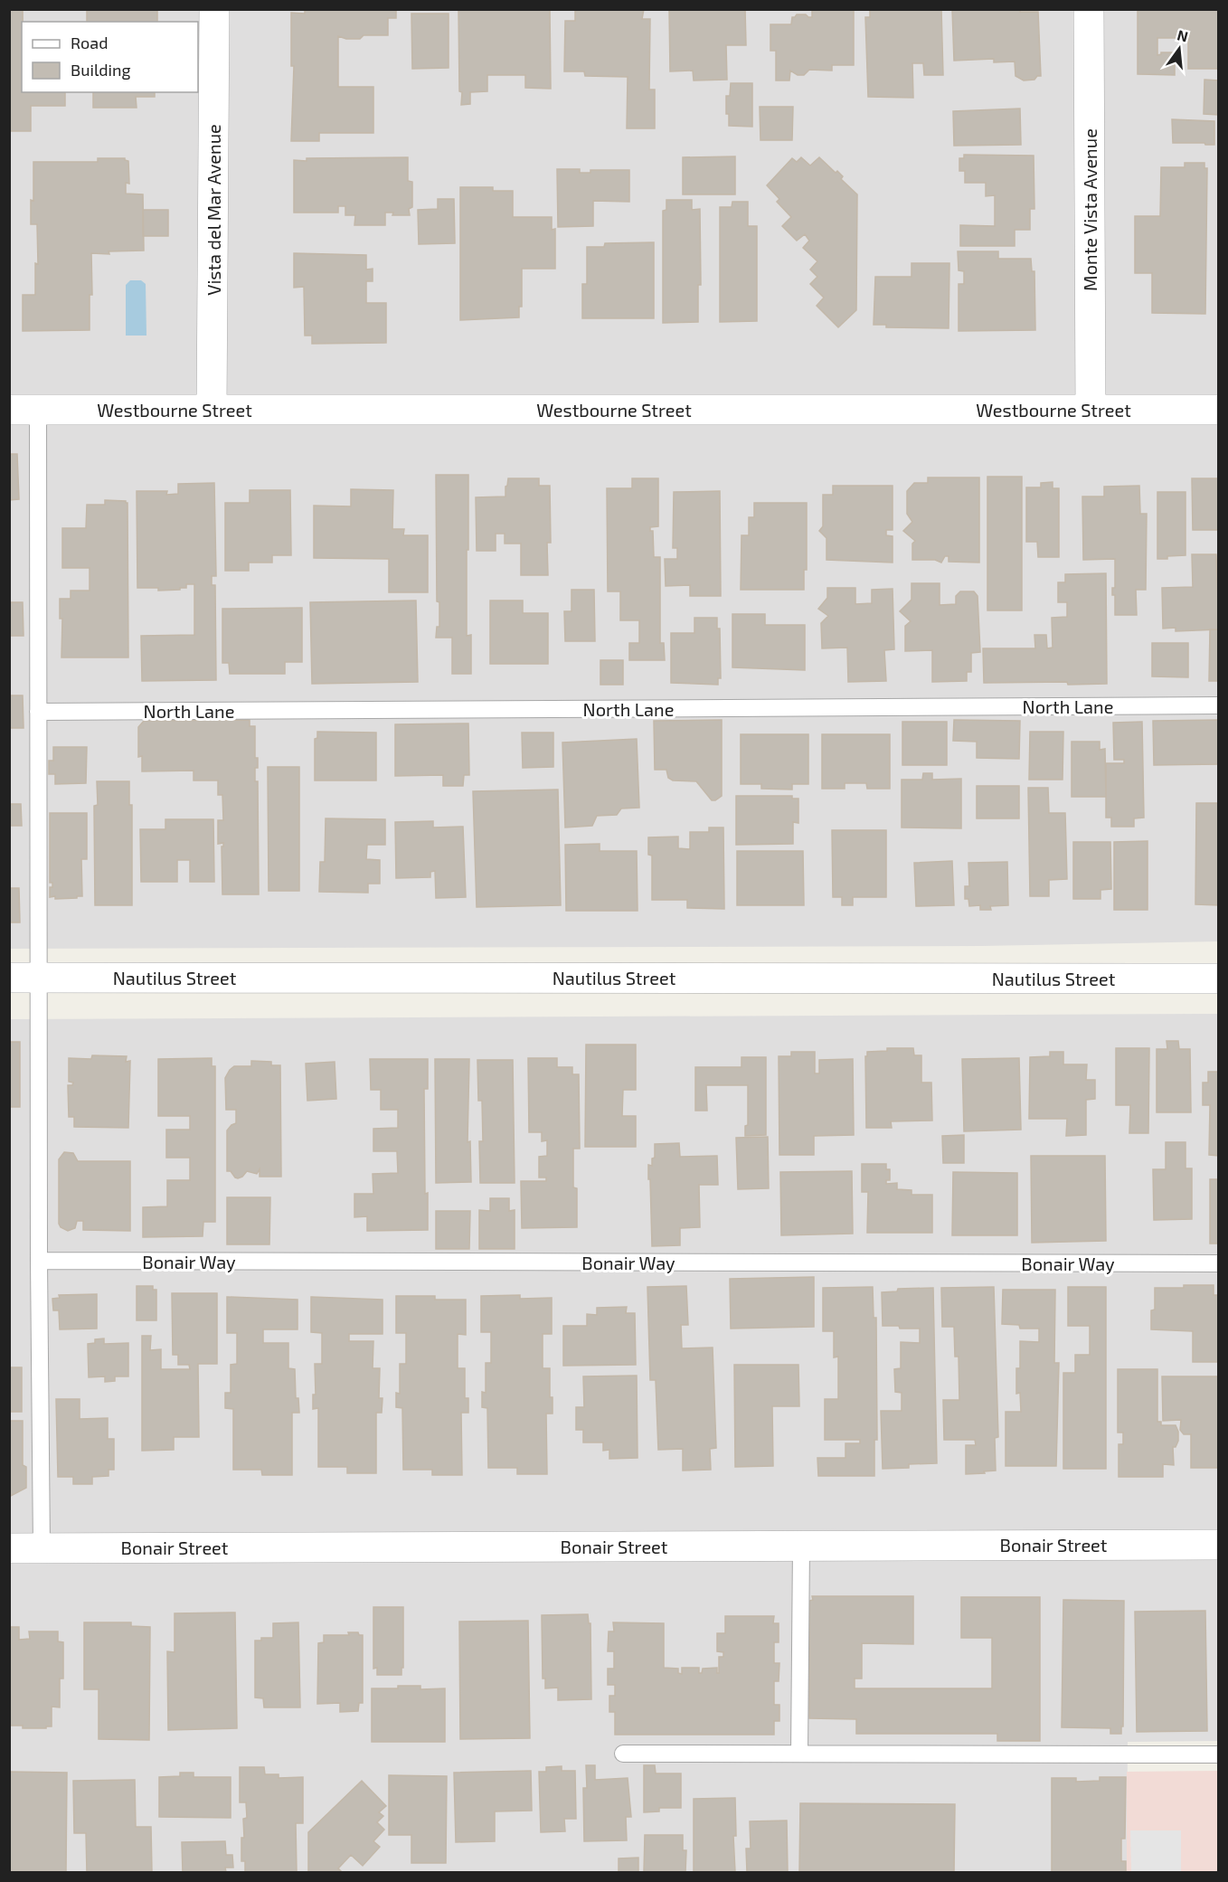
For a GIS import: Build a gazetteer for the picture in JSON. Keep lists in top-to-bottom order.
{
  "streets": {
    "street": [
      "Vista del Mar Avenue",
      "Monte Vista Avenue",
      "Westbourne Street",
      "Nautilus Street",
      "Bonair Street"
    ],
    "lane": ["North Lane", "Bonair Way"]
  },
  "crossings": [
    ["Vista del Mar Avenue", "Westbourne Street"],
    ["Monte Vista Avenue", "Westbourne Street"]
  ],
  "legend": ["Road", "Building"],
  "north": "top"
}
